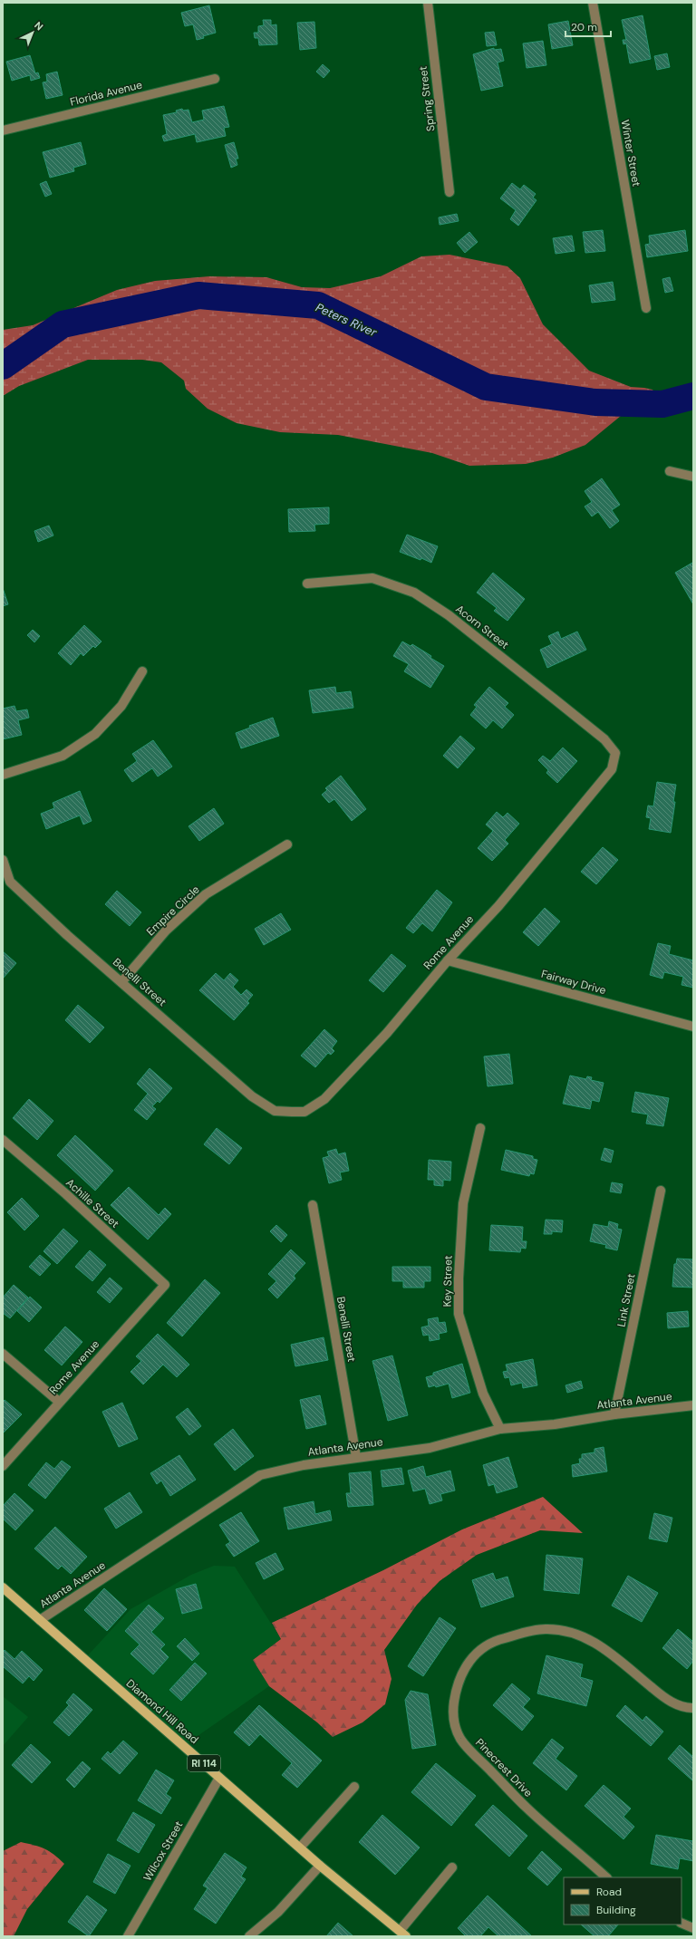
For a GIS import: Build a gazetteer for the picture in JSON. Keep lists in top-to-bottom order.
{
  "streets": {
    "main road": ["Diamond Hill Road", "RI 114"],
    "street": [
      "Florida Avenue",
      "Spring Street",
      "Winter Street",
      "Acorn Street",
      "Empire Circle",
      "Rome Avenue",
      "Benelli Street",
      "Fairway Drive",
      "Achille Street",
      "Key Street",
      "Link Street",
      "Atlanta Avenue",
      "Pinecrest Drive",
      "Wilcox Street"
    ]
  },
  "crossings": [
    ["Acorn Street", "Rome Avenue"],
    ["Empire Circle", "Benelli Street"],
    ["Rome Avenue", "Benelli Street"],
    ["Rome Avenue", "Fairway Drive"],
    ["Rome Avenue", "Achille Street"],
    ["Benelli Street", "Atlanta Avenue"],
    ["Key Street", "Atlanta Avenue"],
    ["Link Street", "Atlanta Avenue"],
    ["Atlanta Avenue", "Diamond Hill Road"],
    ["Diamond Hill Road", "Wilcox Street"]
  ],
  "water": ["Peters River"],
  "legend": ["Road", "Building"],
  "scale_bar": "20 m",
  "north": "top right"
}
